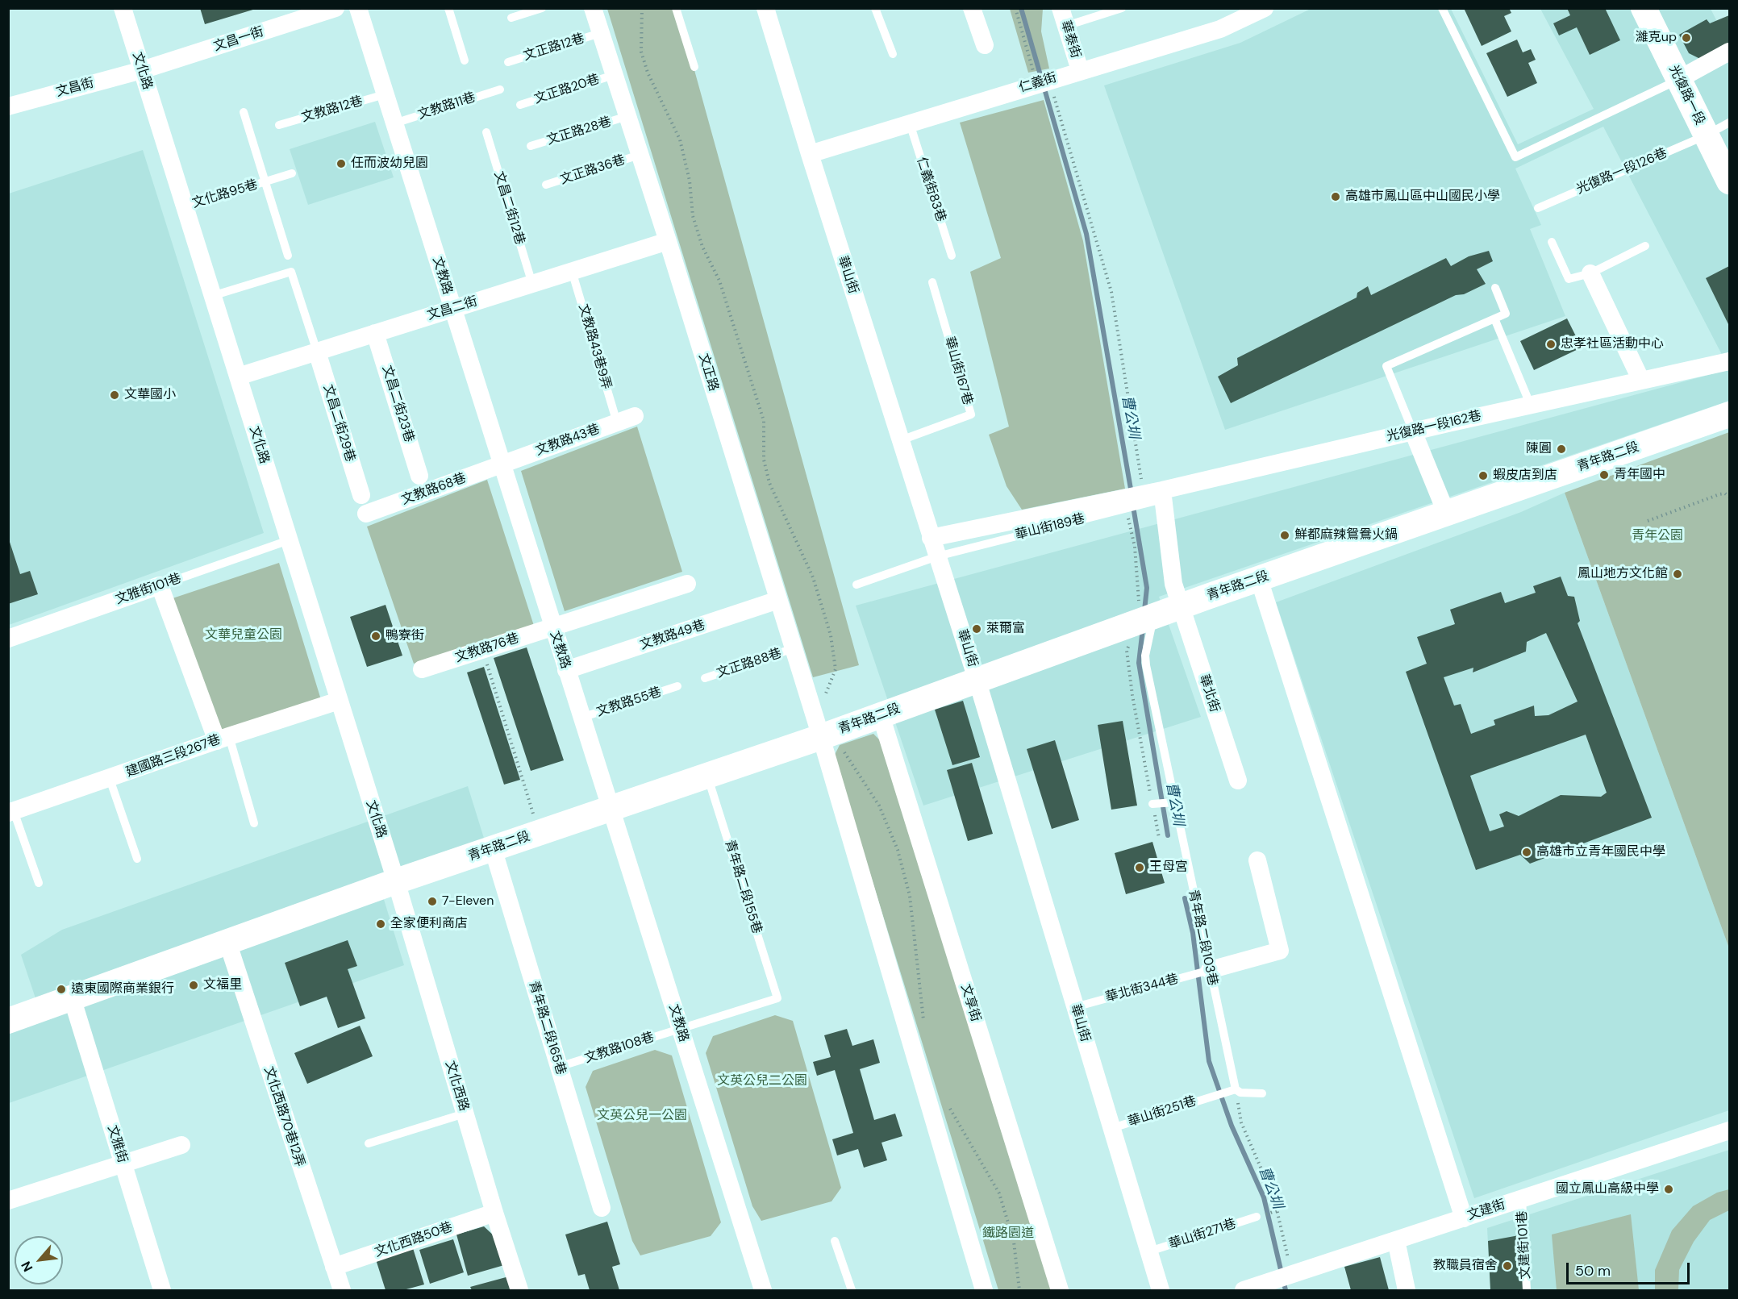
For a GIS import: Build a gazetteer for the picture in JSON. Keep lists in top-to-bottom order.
{
  "streets": {
    "street": [
      "文昌一街",
      "華泰街",
      "文化路",
      "仁義街",
      "文昌街",
      "光復路一段",
      "華山街",
      "文教路",
      "文昌二街",
      "文正路",
      "文昌二街23巷",
      "文昌二街29巷",
      "光復路一段162巷",
      "文教路43巷",
      "青年路二段",
      "文教路68巷",
      "文雅街101巷",
      "文教路49巷",
      "文教路76巷",
      "華北街",
      "建國路三段267巷",
      "文享街",
      "青年路二段165巷",
      "文化西路",
      "文化西路70巷12弄",
      "文雅街",
      "文建街",
      "文化西路50巷"
    ],
    "lane": [
      "文正路12巷",
      "文正路20巷",
      "文教路11巷",
      "文教路12巷",
      "文正路28巷",
      "文正路36巷",
      "光復路一段126巷",
      "仁義街83巷",
      "文化路95巷",
      "文昌二街12巷",
      "文教路43巷9弄",
      "華山街167巷",
      "華山街189巷",
      "文正路88巷",
      "文教路55巷",
      "青年路二段155巷",
      "青年路二段103巷",
      "華北街344巷",
      "文教路108巷",
      "華山街251巷",
      "華山街271巷",
      "文建街101巷"
    ]
  },
  "crossings": [
    ["文昌一街", "文化路"],
    ["文昌一街", "文昌街"],
    ["華泰街", "仁義街"],
    ["文正路12巷", "文正路"],
    ["文化路", "文昌街"],
    ["文化路", "文化路95巷"],
    ["文化路", "文昌二街"],
    ["文化路", "青年路二段"],
    ["文化路", "文雅街101巷"],
    ["文化路", "建國路三段267巷"],
    ["文化路", "文化西路"],
    ["仁義街", "仁義街83巷"],
    ["仁義街", "華山街"],
    ["文正路20巷", "文正路"],
    ["光復路一段", "光復路一段126巷"],
    ["文教路11巷", "文教路"],
    ["文教路12巷", "文教路"],
    ["文正路28巷", "文正路"],
    ["文正路36巷", "文正路"],
    ["文昌二街12巷", "文昌二街"],
    ["華山街", "華山街167巷"],
    ["華山街", "光復路一段162巷"],
    ["華山街", "青年路二段"],
    ["華山街", "華山街189巷"],
    ["華山街", "華北街344巷"],
    ["華山街", "華山街251巷"],
    ["華山街", "華山街271巷"],
    ["文教路", "文昌二街"],
    ["文教路", "文教路43巷"],
    ["文教路", "青年路二段"],
    ["文教路", "文教路68巷"],
    ["文教路", "文教路49巷"],
    ["文教路", "文教路76巷"],
    ["文教路", "文教路55巷"],
    ["文教路", "文教路108巷"],
    ["文昌二街", "文教路43巷9弄"],
    ["文昌二街", "文正路"],
    ["文昌二街", "文昌二街23巷"],
    ["文昌二街", "文昌二街29巷"],
    ["文教路43巷9弄", "文教路43巷"],
    ["文正路", "青年路二段"],
    ["文正路", "文教路49巷"],
    ["文正路", "文正路88巷"],
    ["光復路一段162巷", "華山街189巷"],
    ["光復路一段162巷", "華北街"],
    ["文教路43巷", "文教路68巷"],
    ["青年路二段", "華北街"],
    ["青年路二段", "青年路二段155巷"],
    ["青年路二段", "青年路二段103巷"],
    ["青年路二段", "文享街"],
    ["青年路二段", "青年路二段165巷"],
    ["青年路二段", "文化西路"],
    ["青年路二段", "文化西路70巷12弄"],
    ["青年路二段", "文雅街"],
    ["青年路二段155巷", "文教路108巷"],
    ["青年路二段103巷", "華北街344巷"],
    ["青年路二段103巷", "華山街251巷"],
    ["青年路二段165巷", "文教路108巷"],
    ["文化西路", "文化西路50巷"],
    ["文化西路70巷12弄", "文化西路50巷"],
    ["文建街", "文建街101巷"]
  ],
  "water": ["曹公圳"],
  "parks": [
    "青年公園",
    "文華兒童公園",
    "文英公兒二公園",
    "文英公兒一公園",
    "鐵路園道"
  ],
  "places": [
    "濰克up",
    "任而波幼兒園",
    "高雄市鳳山區中山國民小學",
    "忠孝社區活動中心",
    "文華國小",
    "陳圓",
    "青年國中",
    "蝦皮店到店",
    "鮮都麻辣鴛鴦火鍋",
    "鳳山地方文化館",
    "萊爾富",
    "鴨寮街",
    "高雄市立青年國民中學",
    "王母宮",
    "7-Eleven",
    "全家便利商店",
    "文福里",
    "遠東國際商業銀行",
    "國立鳳山高級中學",
    "教職員宿舍"
  ],
  "scale_bar": "50 m",
  "north": "bottom left"
}
